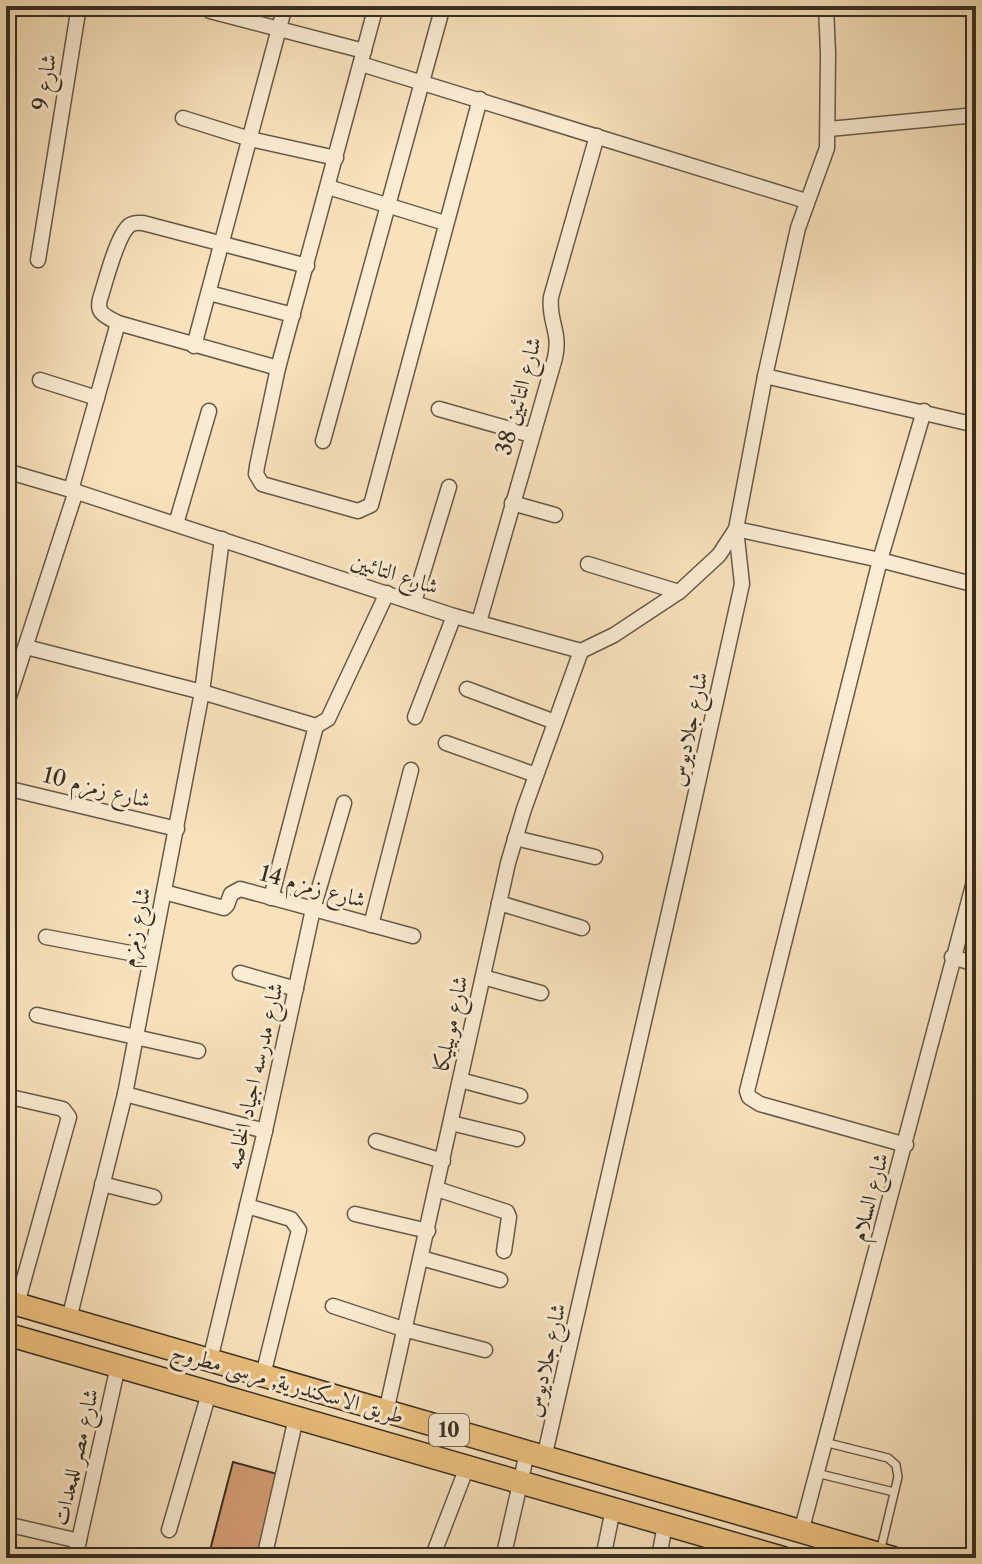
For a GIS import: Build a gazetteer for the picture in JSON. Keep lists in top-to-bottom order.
{
  "streets": {
    "main road": ["طريق الاسكندرية, مرسى مطروح", "10"],
    "street": [
      "شارع 9",
      "شارع التائبين 38",
      "شارع التائبين",
      "شارع جلاديوس",
      "شارع زمزم 10",
      "شارع زمزم 14",
      "شارع زمزم",
      "شارع موبيليكا",
      "شارع مدرسه اجياد الخاصه",
      "شارع السلام",
      "شارع مصر للمعدات"
    ]
  },
  "crossings": [
    ["شارع التائبين 38", "شارع التائبين"],
    ["شارع التائبين", "شارع زمزم"],
    ["شارع التائبين", "شارع موبيليكا"],
    ["شارع جلاديوس", "طريق الاسكندرية, مرسى مطروح"],
    ["شارع زمزم 10", "شارع زمزم"],
    ["شارع زمزم 14", "شارع زمزم"],
    ["شارع زمزم 14", "شارع مدرسه اجياد الخاصه"],
    ["شارع زمزم", "طريق الاسكندرية, مرسى مطروح"],
    ["شارع موبيليكا", "طريق الاسكندرية, مرسى مطروح"],
    ["شارع مدرسه اجياد الخاصه", "طريق الاسكندرية, مرسى مطروح"],
    ["شارع السلام", "طريق الاسكندرية, مرسى مطروح"],
    ["طريق الاسكندرية, مرسى مطروح", "شارع مصر للمعدات"]
  ]
}
